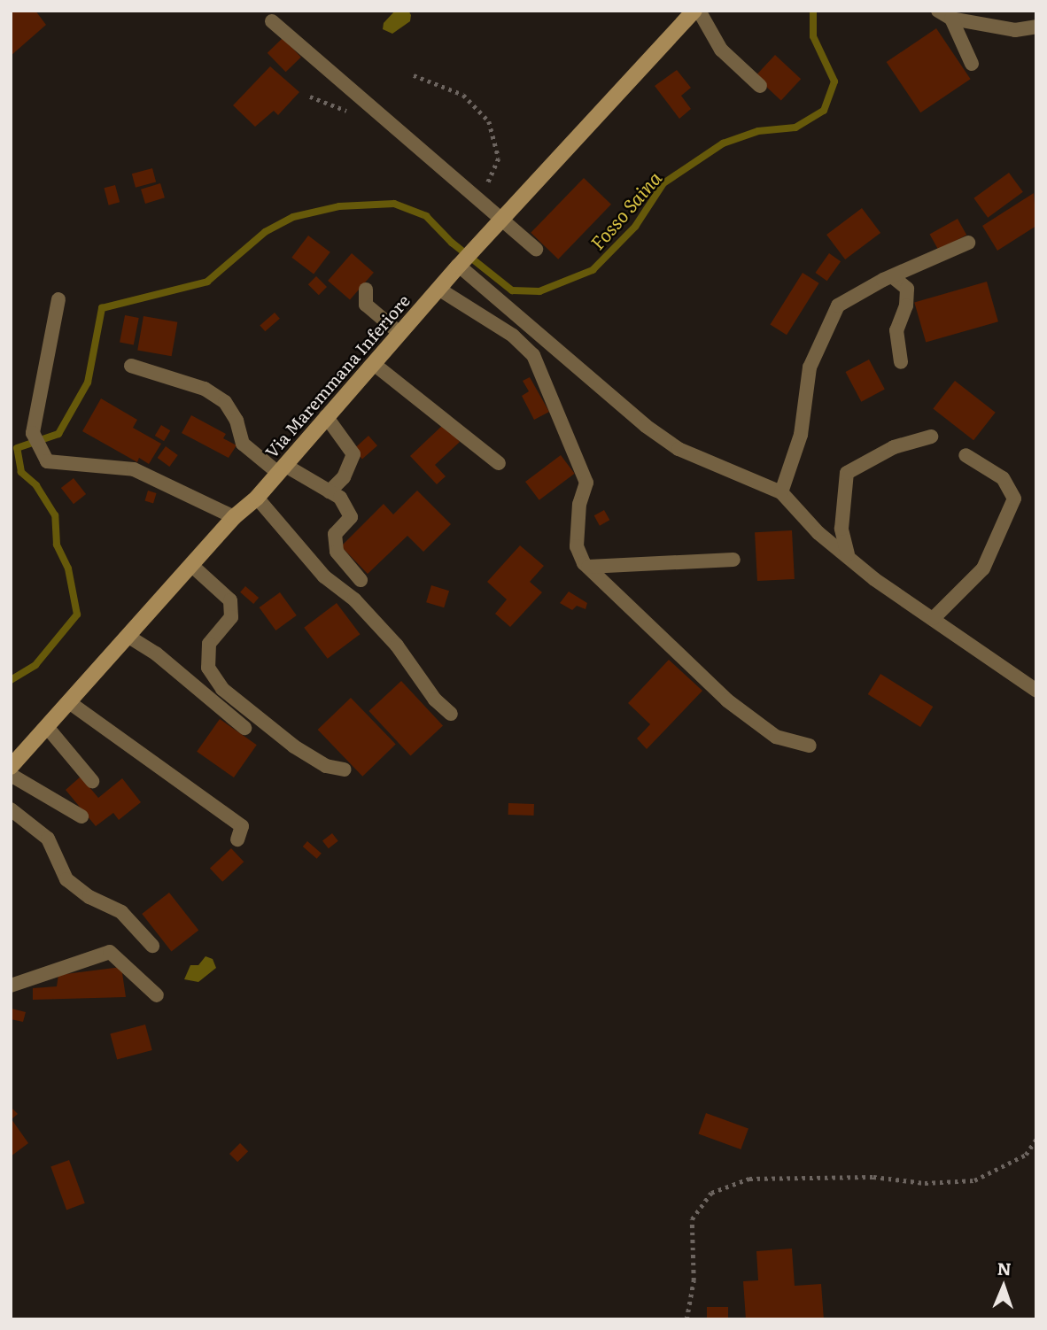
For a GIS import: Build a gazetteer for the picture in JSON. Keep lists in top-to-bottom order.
{
  "streets": {
    "main road": ["Via Maremmana Inferiore"]
  },
  "water": ["Fosso Saina"],
  "north": "top"
}
